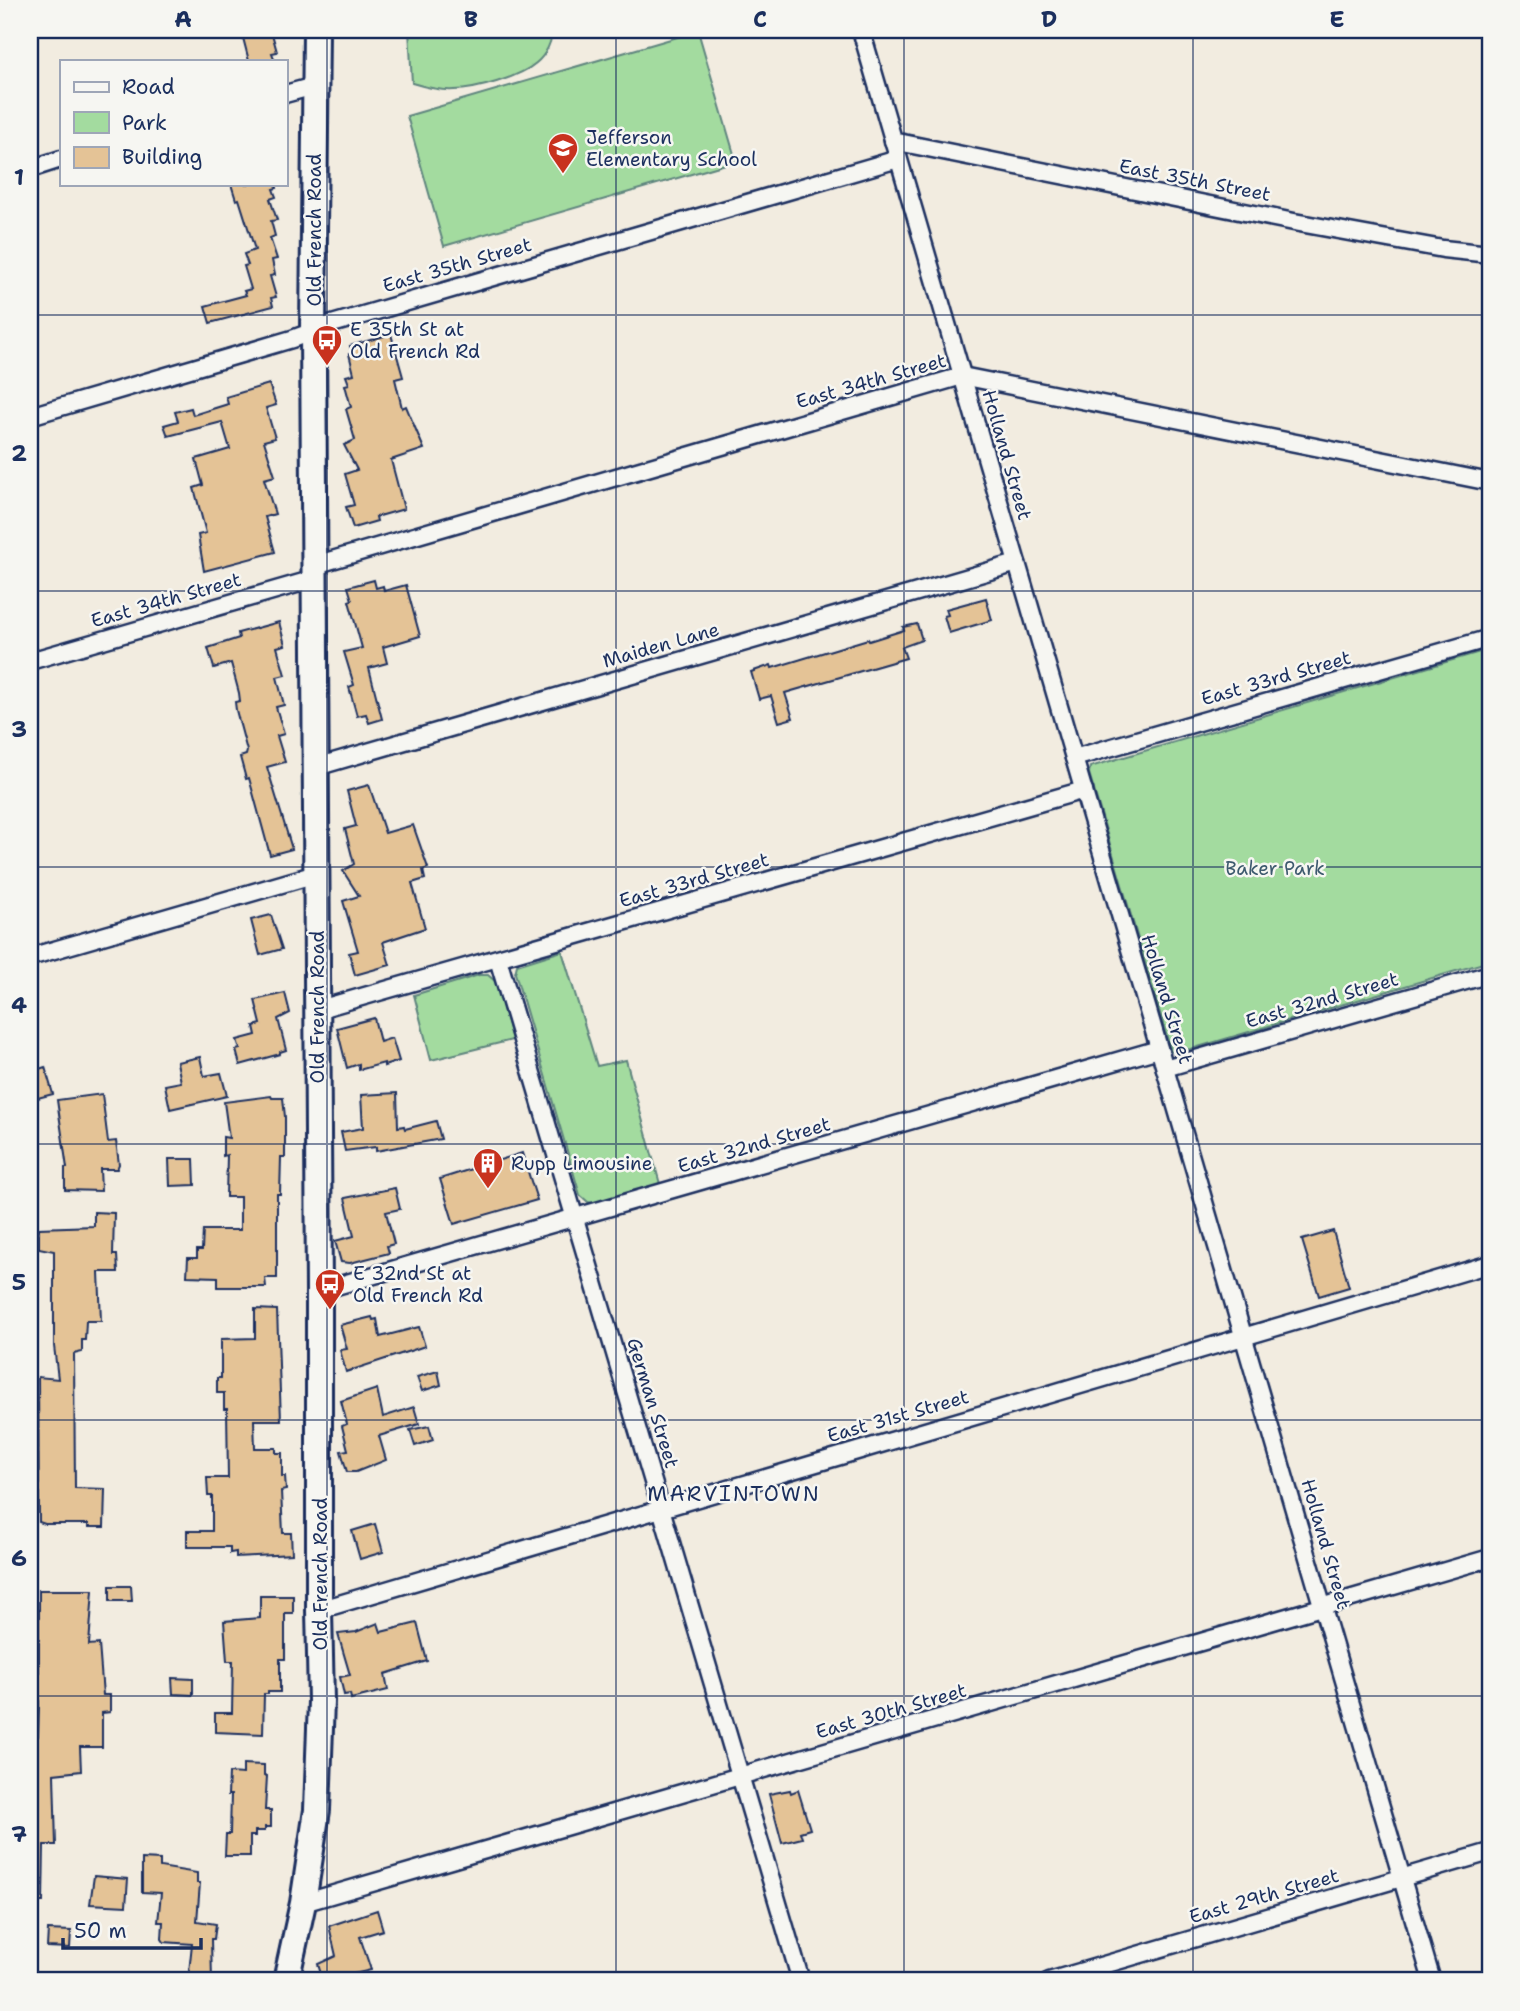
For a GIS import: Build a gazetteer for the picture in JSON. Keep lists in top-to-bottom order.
{
  "streets": {
    "main road": ["Old French Road"],
    "street": [
      "East 35th Street",
      "East 34th Street",
      "Holland Street",
      "Maiden Lane",
      "East 33rd Street",
      "East 32nd Street",
      "German Street",
      "East 31st Street",
      "East 30th Street",
      "East 29th Street"
    ]
  },
  "crossings": [
    ["East 35th Street", "Old French Road"],
    ["East 35th Street", "Holland Street"],
    ["Old French Road", "East 34th Street"],
    ["Old French Road", "Maiden Lane"],
    ["Old French Road", "East 33rd Street"],
    ["Old French Road", "East 32nd Street"],
    ["Old French Road", "East 31st Street"],
    ["Old French Road", "East 30th Street"],
    ["East 34th Street", "Holland Street"],
    ["Holland Street", "Maiden Lane"],
    ["Holland Street", "East 33rd Street"],
    ["Holland Street", "East 32nd Street"],
    ["Holland Street", "East 31st Street"],
    ["Holland Street", "East 30th Street"],
    ["Holland Street", "East 29th Street"],
    ["East 33rd Street", "German Street"],
    ["East 32nd Street", "German Street"],
    ["German Street", "East 31st Street"],
    ["German Street", "East 30th Street"]
  ],
  "districts": ["MARVINTOWN"],
  "parks": ["Baker Park"],
  "places": {
    "school or university": ["Jefferson Elementary School"],
    "bus stop": ["E 35th St at Old French Rd", "E 32nd St at Old French Rd"],
    "building": ["Rupp Limousine"]
  },
  "legend": ["Road", "Park", "Building"],
  "scale_bar": "50 m",
  "grid": {
    "columns": [
      "A",
      "B",
      "C",
      "D",
      "E"
    ],
    "rows": [
      "1",
      "2",
      "3",
      "4",
      "5",
      "6",
      "7"
    ]
  }
}
